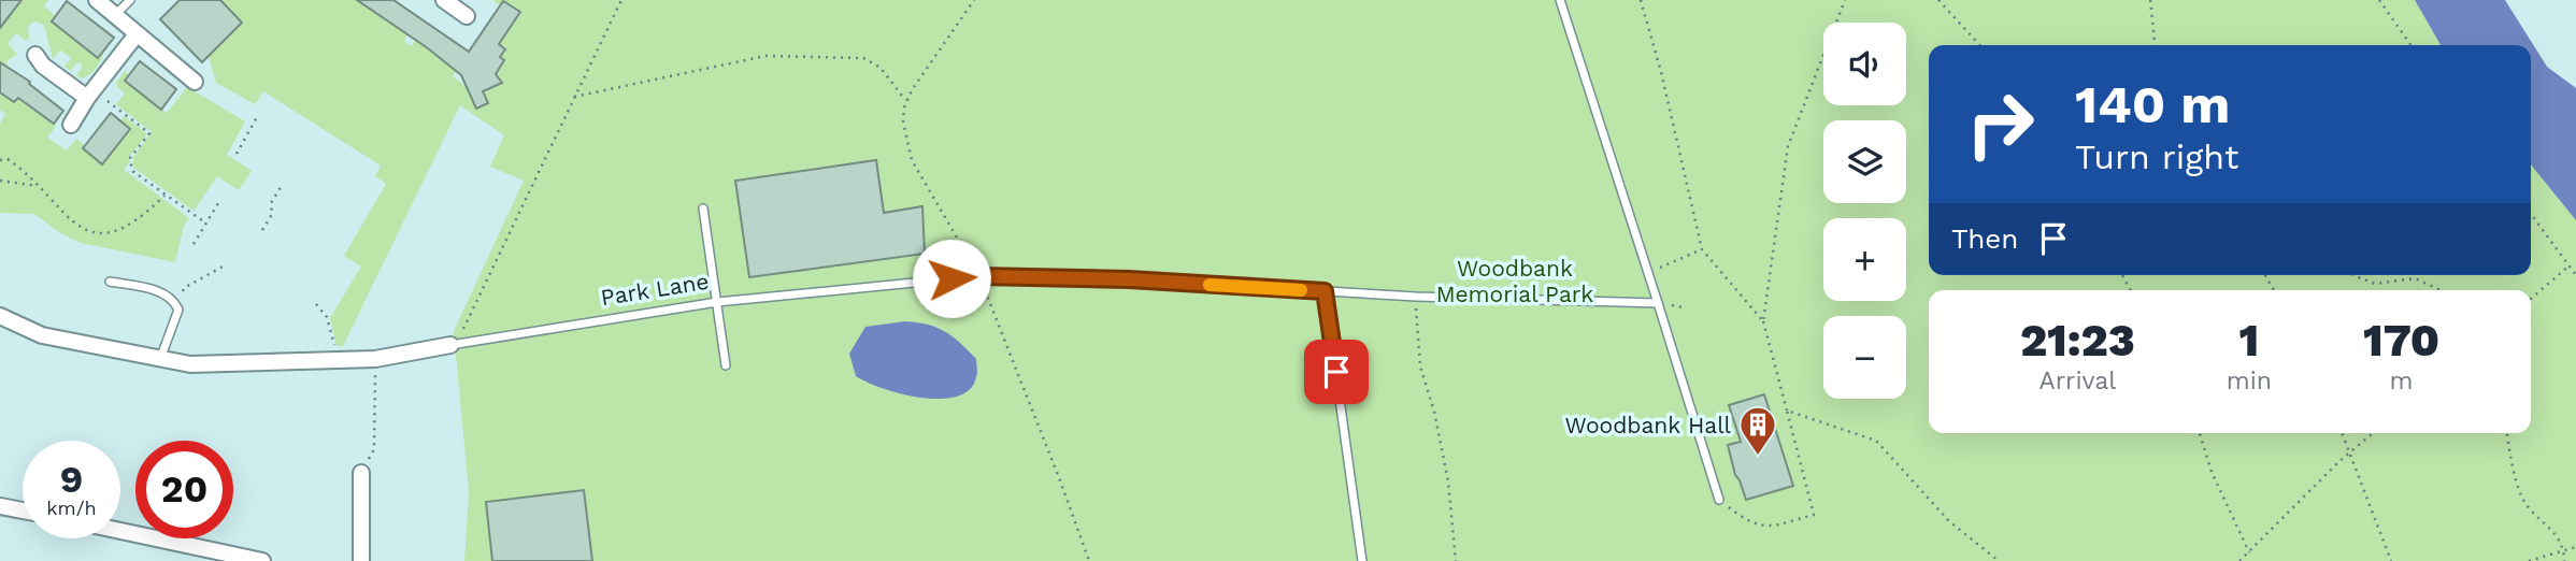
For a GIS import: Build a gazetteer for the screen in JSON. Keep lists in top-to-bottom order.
{
  "streets": {
    "street": ["Park Lane"]
  },
  "parks": ["Woodbank Memorial Park"],
  "places": {
    "building": ["Woodbank Hall"]
  },
  "page": {
    "map_buttons": ["+", "−"],
    "turn": ["140 m", "Turn right"],
    "then": "Then",
    "eta": [
      "21:23",
      "Arrival",
      "1",
      "min",
      "170",
      "m"
    ],
    "speed": "9 km/h",
    "limit": "20"
  }
}
